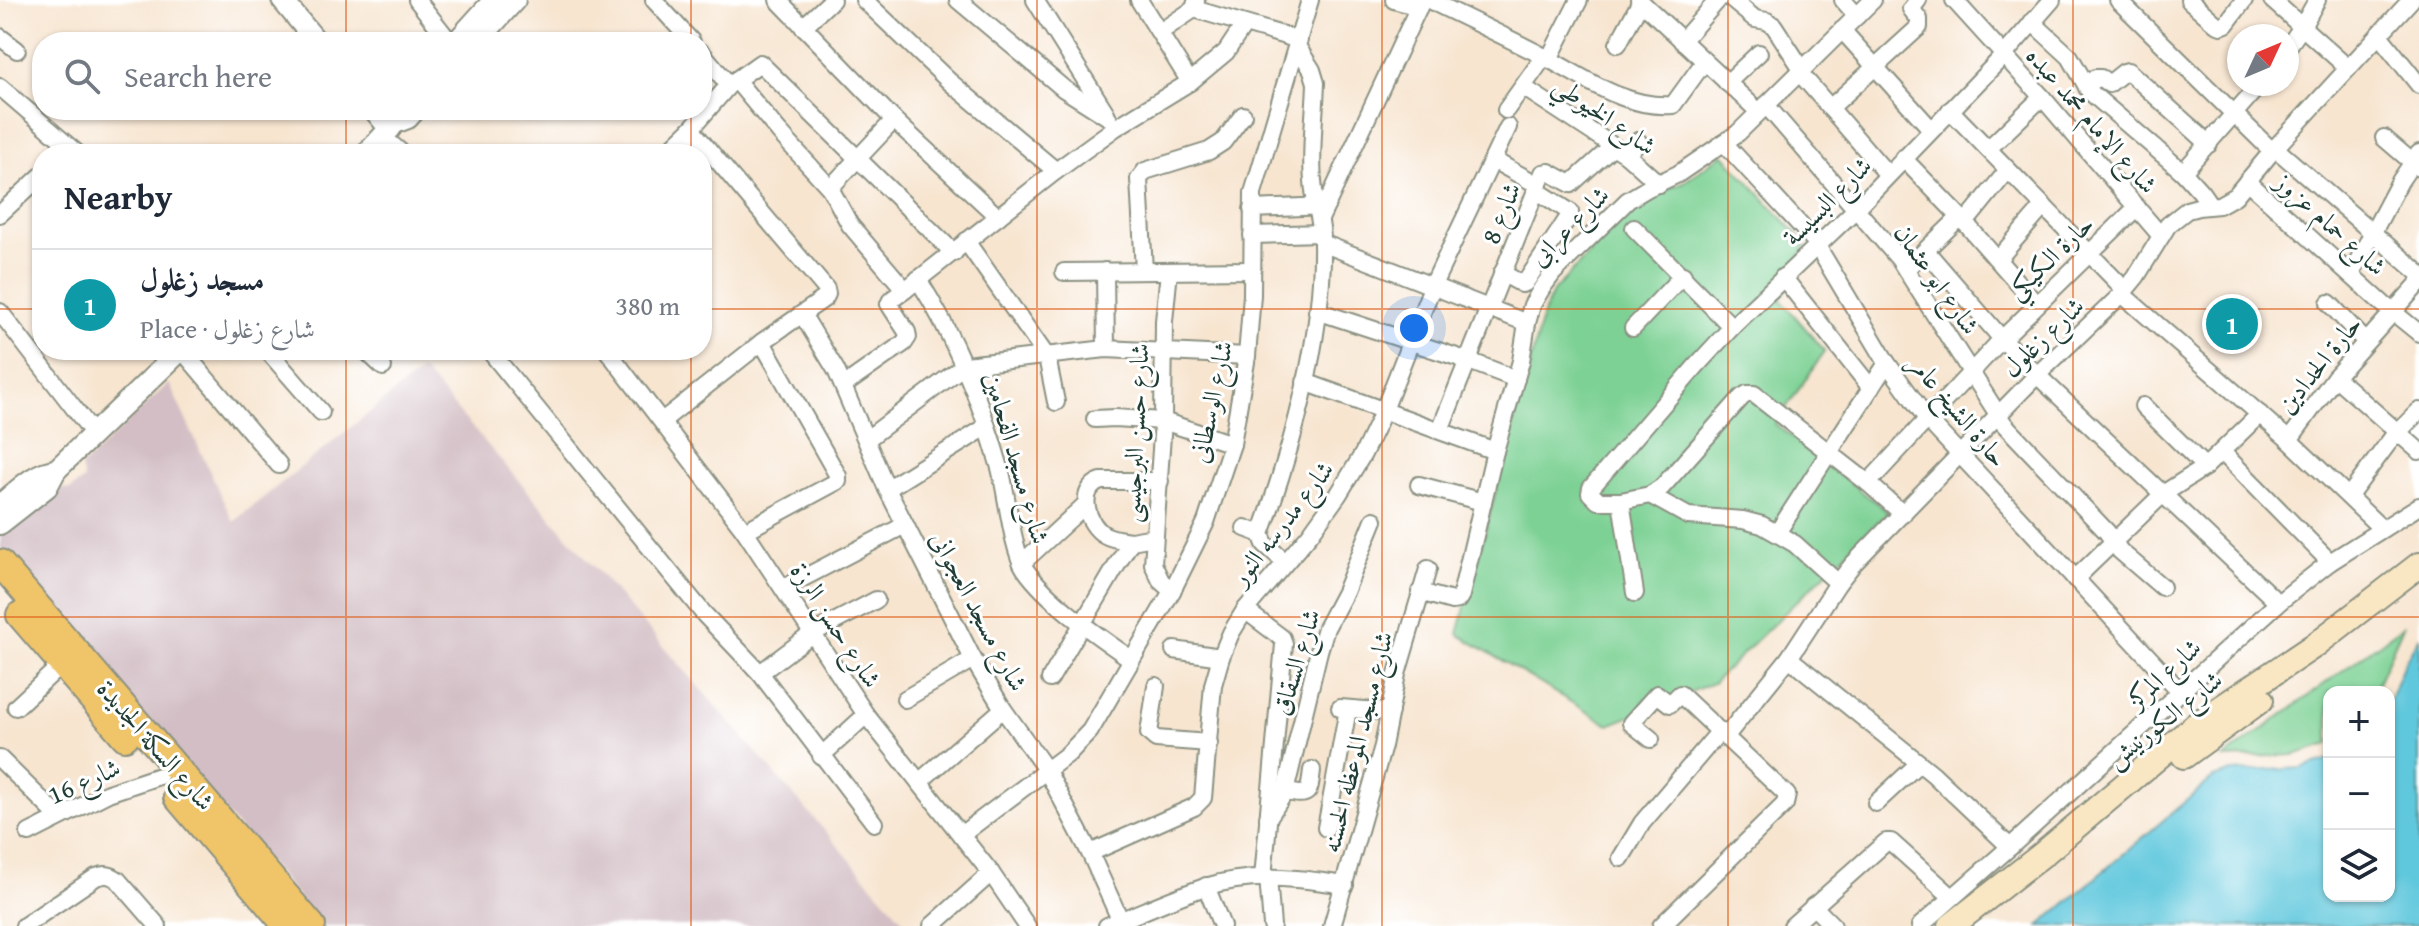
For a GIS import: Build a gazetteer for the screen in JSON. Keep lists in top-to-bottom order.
{
  "streets": {
    "main road": ["شارع الكورنيش", "شارع السكة الجديدة"],
    "street": [
      "شارع الخيوطي",
      "شارع الإمام محمد عبده",
      "شارع البسيسة",
      "شارع 8",
      "شارع حمام عزوز",
      "شارع عرابى",
      "حارة الكيكي",
      "شارع ابو عثمان",
      "شارع زغلول",
      "حارة الحدادين",
      "شارع الوسطانى",
      "حارة الشيخ عامر",
      "شارع حسن البرجيسى",
      "شارع مسجد الفحامين",
      "شارع مدرسه النور",
      "شارع مسجد العجوانى",
      "شارع حسن الرزة",
      "شارع السقاق",
      "شارع المركز",
      "شارع مسجد الموعظه الحسنه",
      "شارع 16"
    ]
  },
  "crossings": [
    ["شارع الخيوطي", "شارع 8"],
    ["شارع الخيوطي", "شارع عرابى"],
    ["شارع الخيوطي", "شارع مدرسه النور"],
    ["شارع الإمام محمد عبده", "شارع البسيسة"],
    ["شارع الإمام محمد عبده", "حارة الكيكي"],
    ["شارع الإمام محمد عبده", "شارع زغلول"],
    ["شارع البسيسة", "شارع ابو عثمان"],
    ["شارع البسيسة", "حارة الشيخ عامر"],
    ["شارع حمام عزوز", "شارع زغلول"],
    ["شارع حمام عزوز", "حارة الحدادين"],
    ["شارع عرابى", "شارع ابو عثمان"],
    ["شارع عرابى", "حارة الشيخ عامر"],
    ["شارع عرابى", "شارع مسجد الموعظه الحسنه"],
    ["حارة الكيكي", "شارع ابو عثمان"],
    ["حارة الكيكي", "حارة الشيخ عامر"],
    ["شارع ابو عثمان", "شارع زغلول"],
    ["شارع زغلول", "حارة الشيخ عامر"],
    ["شارع الوسطانى", "شارع حسن البرجيسى"],
    ["شارع الوسطانى", "شارع مسجد الفحامين"],
    ["شارع الوسطانى", "شارع مسجد العجوانى"],
    ["شارع الوسطانى", "شارع حسن الرزة"],
    ["حارة الشيخ عامر", "شارع المركز"],
    ["شارع مدرسه النور", "شارع مسجد العجوانى"],
    ["شارع السكة الجديدة", "شارع 16"]
  ],
  "north": "top right",
  "page": {
    "search": "Search here",
    "heading": "Nearby",
    "list": [
      {
        "mark": "1",
        "name": "مسجد زغلول",
        "note": "Place · شارع زغلول",
        "value": "380 m"
      }
    ],
    "pins": "1",
    "map_buttons": ["+", "−"]
  }
}
